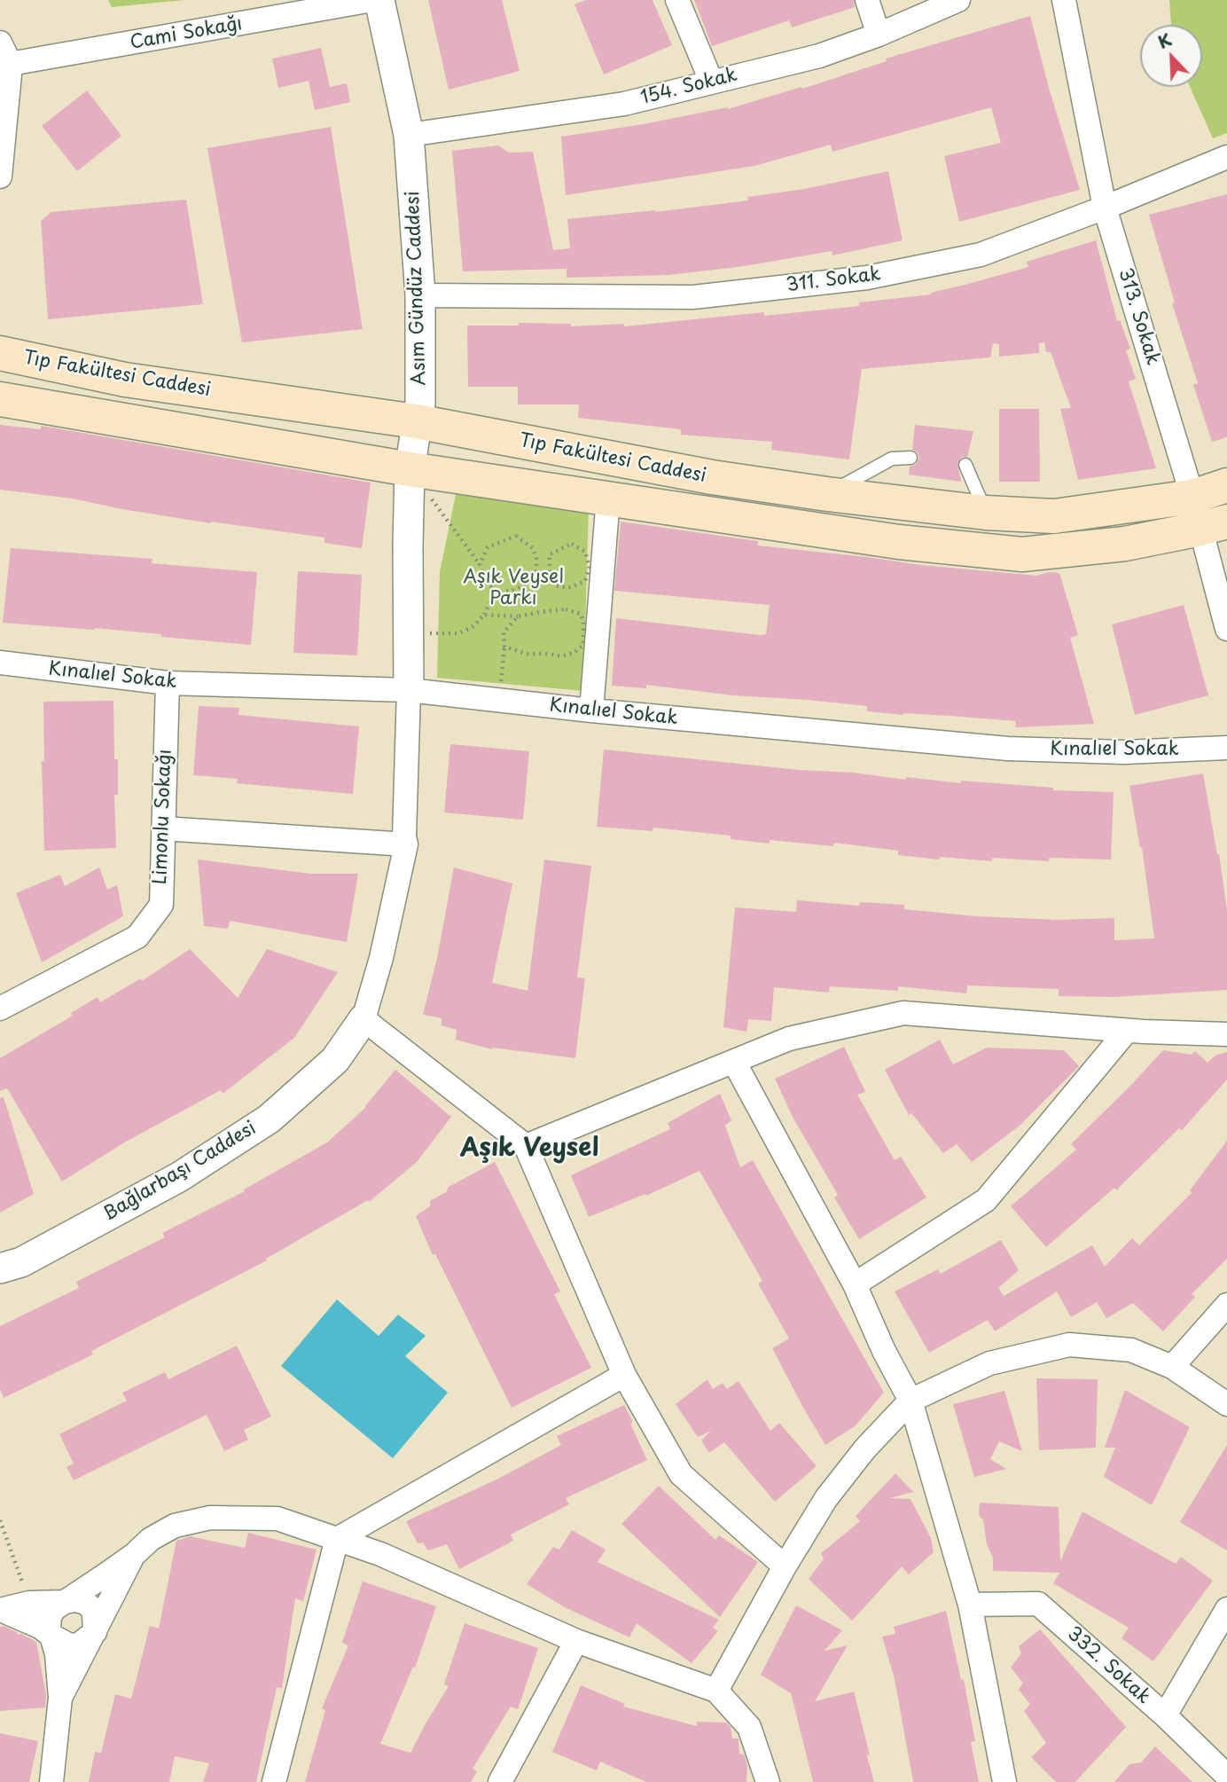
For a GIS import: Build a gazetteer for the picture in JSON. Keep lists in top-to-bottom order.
{
  "streets": {
    "main road": ["Tıp Fakültesi Caddesi"],
    "street": [
      "Cami Sokağı",
      "154. Sokak",
      "311. Sokak",
      "Asım Gündüz Caddesi",
      "313. Sokak",
      "Kınalıel Sokak",
      "Limonlu Sokağı",
      "Bağlarbaşı Caddesi",
      "332. Sokak"
    ]
  },
  "crossings": [
    ["154. Sokak", "Asım Gündüz Caddesi"],
    ["311. Sokak", "Asım Gündüz Caddesi"],
    ["311. Sokak", "313. Sokak"],
    ["Asım Gündüz Caddesi", "Tıp Fakültesi Caddesi"],
    ["Asım Gündüz Caddesi", "Kınalıel Sokak"],
    ["313. Sokak", "Tıp Fakültesi Caddesi"],
    ["Kınalıel Sokak", "Limonlu Sokağı"]
  ],
  "districts": ["Aşık Veysel"],
  "parks": ["Aşık Veysel Parkı"],
  "north": "top left"
}
